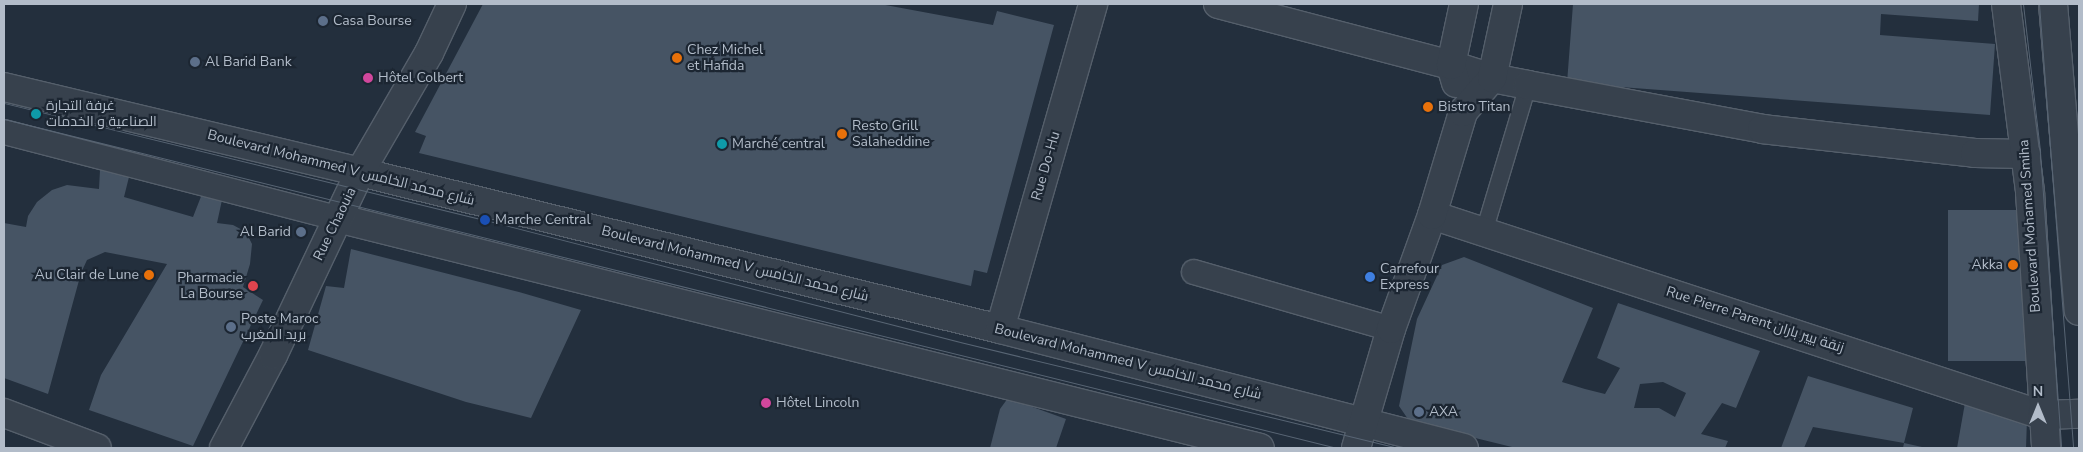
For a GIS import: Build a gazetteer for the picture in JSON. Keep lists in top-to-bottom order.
{
  "streets": {
    "street": [
      "Rue Do-Hu",
      "Boulevard Mohammed V شارع محمد الخامس",
      "Rue Chaouia",
      "Boulevard Mohamed Smiha",
      "Rue Pierre Parent زنقة بيير باران"
    ]
  },
  "crossings": [
    ["Rue Do-Hu", "Boulevard Mohammed V شارع محمد الخامس"],
    ["Boulevard Mohammed V شارع محمد الخامس", "Rue Chaouia"],
    ["Boulevard Mohamed Smiha", "Rue Pierre Parent زنقة بيير باران"]
  ],
  "places": [
    "Casa Bourse",
    "Chez Michel et Hafida",
    "Al Barid Bank",
    "Hôtel Colbert",
    "Bistro Titan",
    "غرفة التجارة الصناعية و الخدمات",
    "Resto Grill Salaheddine",
    "Marché central",
    "Marche Central",
    "Al Barid",
    "Akka",
    "Au Clair de Lune",
    "Carrefour Express",
    "Pharmacie La Bourse",
    "Poste Maroc بريد المغرب",
    "Hôtel Lincoln",
    "AXA"
  ],
  "north": "top"
}
